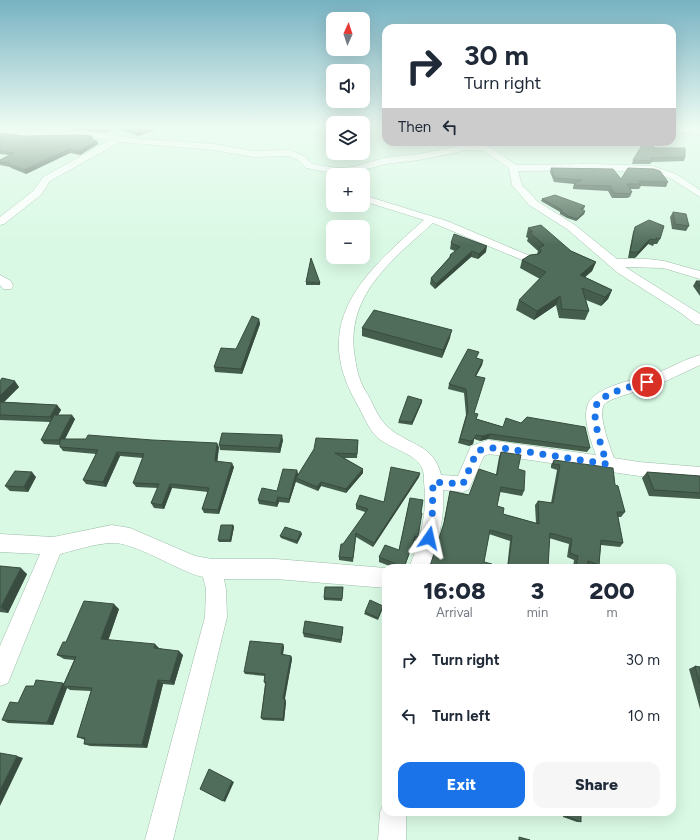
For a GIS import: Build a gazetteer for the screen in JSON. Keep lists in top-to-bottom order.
{
  "north": "top",
  "page": {
    "map_buttons": ["+", "−"],
    "turn": ["30 m", "Turn right"],
    "then": "Then",
    "eta": [
      "16:08",
      "Arrival",
      "3",
      "min",
      "200",
      "m"
    ],
    "list": [
      {
        "name": "Turn right",
        "value": "30 m"
      },
      {
        "name": "Turn left",
        "value": "10 m"
      }
    ],
    "buttons": ["Exit", "Share"]
  }
}
